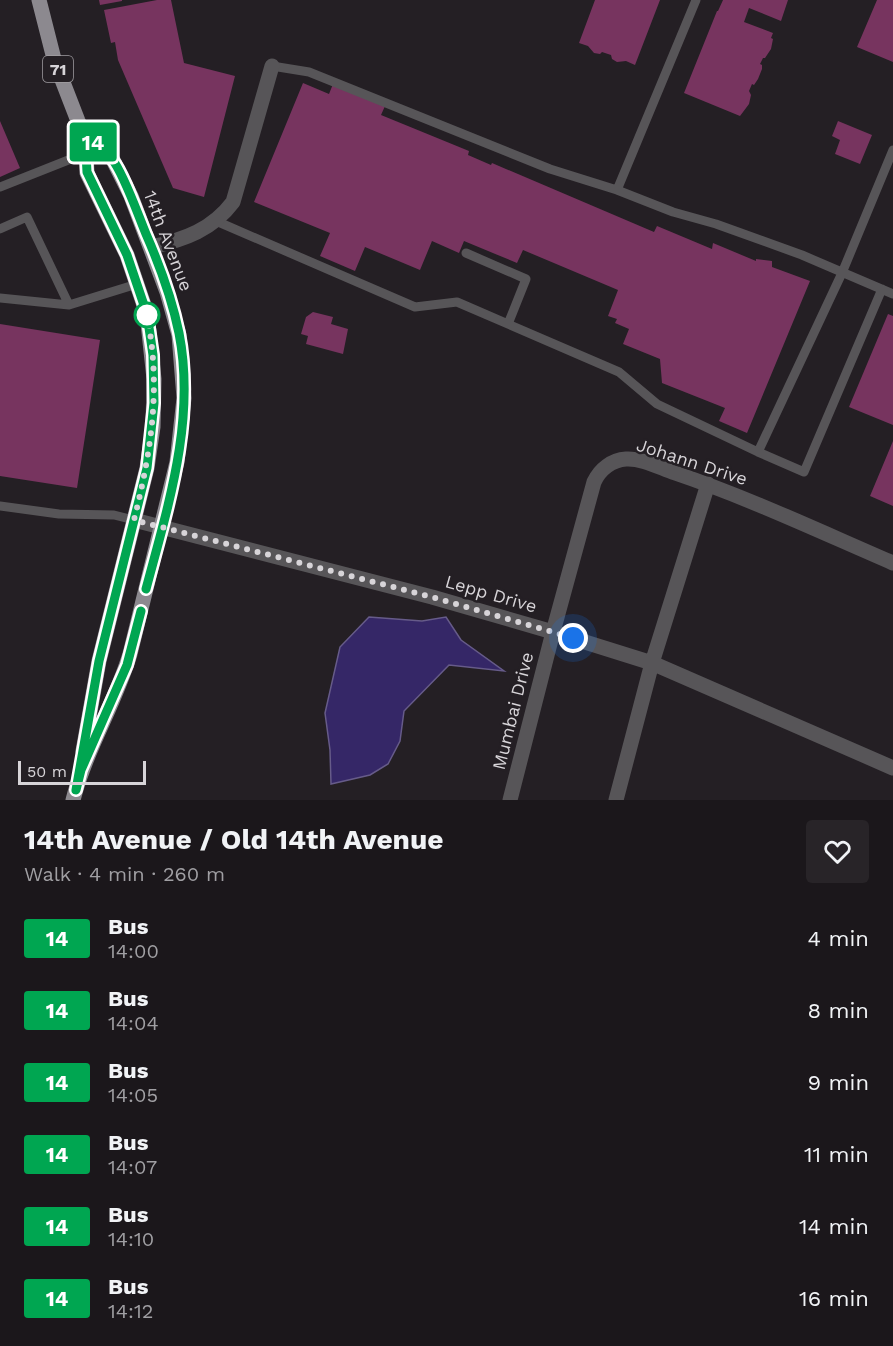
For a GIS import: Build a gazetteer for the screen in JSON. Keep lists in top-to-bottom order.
{
  "streets": {
    "main road": ["71", "14th Avenue"],
    "street": ["Johann Drive", "Lepp Drive", "Mumbai Drive"]
  },
  "crossings": [
    ["14th Avenue", "Lepp Drive"],
    ["Johann Drive", "Lepp Drive"],
    ["Johann Drive", "Mumbai Drive"],
    ["Lepp Drive", "Mumbai Drive"]
  ],
  "lines": ["bus line 14"],
  "scale_bar": "50 m",
  "page": {
    "on_map": "14",
    "scale": "50 m",
    "heading": ["14th Avenue / Old 14th Avenue", "Walk · 4 min · 260 m"],
    "list": [
      {
        "mark": "14",
        "name": "Bus",
        "note": "14:00",
        "value": "4 min"
      },
      {
        "mark": "14",
        "name": "Bus",
        "note": "14:04",
        "value": "8 min"
      },
      {
        "mark": "14",
        "name": "Bus",
        "note": "14:05",
        "value": "9 min"
      },
      {
        "mark": "14",
        "name": "Bus",
        "note": "14:07",
        "value": "11 min"
      },
      {
        "mark": "14",
        "name": "Bus",
        "note": "14:10",
        "value": "14 min"
      },
      {
        "mark": "14",
        "name": "Bus",
        "note": "14:12",
        "value": "16 min"
      }
    ]
  }
}
